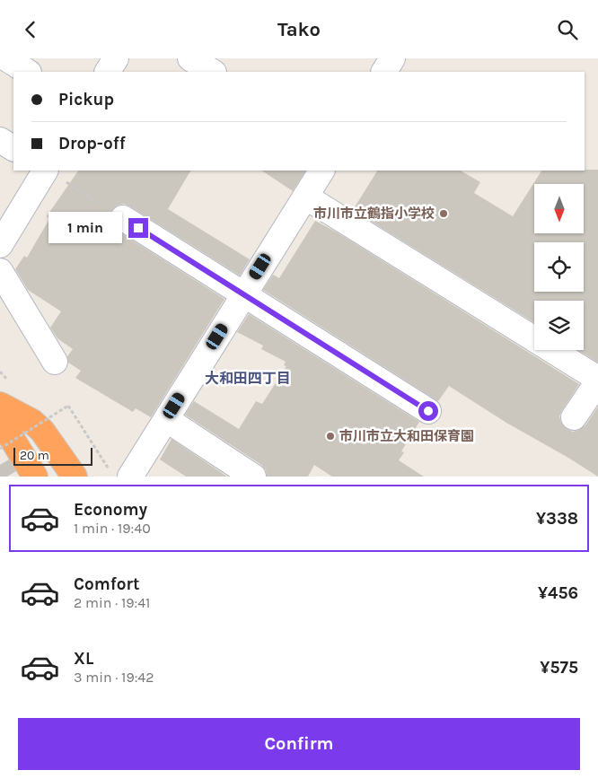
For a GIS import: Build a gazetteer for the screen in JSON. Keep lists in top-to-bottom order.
{
  "districts": ["大和田四丁目"],
  "places": ["市川市立鶴指小学校", "市川市立大和田保育園"],
  "scale_bar": "20 m",
  "north": "bottom",
  "page": {
    "header": "Tako",
    "banner": ["Pickup", "Drop-off"],
    "bubble": "1 min",
    "scale": "20 m",
    "list": [
      {
        "name": "Economy",
        "note": "1 min · 19:40",
        "value": "¥338"
      },
      {
        "name": "Comfort",
        "note": "2 min · 19:41",
        "value": "¥456"
      },
      {
        "name": "XL",
        "note": "3 min · 19:42",
        "value": "¥575"
      }
    ],
    "buttons": "Confirm"
  }
}
